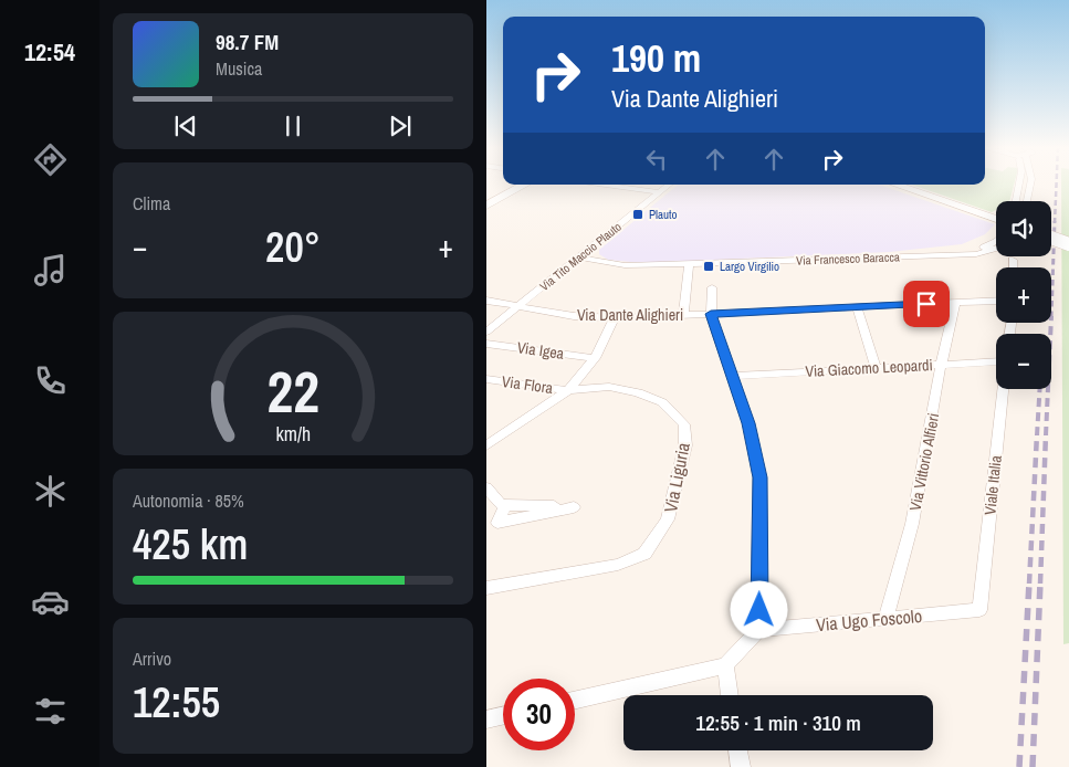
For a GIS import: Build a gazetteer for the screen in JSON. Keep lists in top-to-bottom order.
{
  "streets": {
    "street": [
      "Via Tito Maccio Plauto",
      "Via Francesco Baracca",
      "Via Dante Alighieri",
      "Via Igea",
      "Via Giacomo Leopardi",
      "Via Flora",
      "Via Vittorio Alfieri",
      "Via Liguria",
      "Viale Italia",
      "Via Ugo Foscolo"
    ]
  },
  "crossings": [
    ["Via Tito Maccio Plauto", "Via Francesco Baracca"],
    ["Via Tito Maccio Plauto", "Via Dante Alighieri"],
    ["Via Dante Alighieri", "Via Vittorio Alfieri"],
    ["Via Giacomo Leopardi", "Via Vittorio Alfieri"],
    ["Via Flora", "Via Liguria"],
    ["Via Vittorio Alfieri", "Via Ugo Foscolo"],
    ["Viale Italia", "Via Ugo Foscolo"]
  ],
  "places": {
    "transit": ["Plauto", "Largo Virgilio"]
  },
  "page": {
    "tabs": "12:54",
    "turn": ["190 m", "Via Dante Alighieri"],
    "song": ["98.7 FM", "Musica"],
    "tile": [
      "Clima",
      ["Autonomia · 85%", "425 km"],
      ["Arrivo", "12:55"]
    ],
    "map_buttons": ["+", "−"],
    "heat": ["−", "20°", "+"],
    "limit": "30",
    "trip": "12:55 · 1 min · 310 m",
    "gauge": ["22", "km/h"]
  }
}
